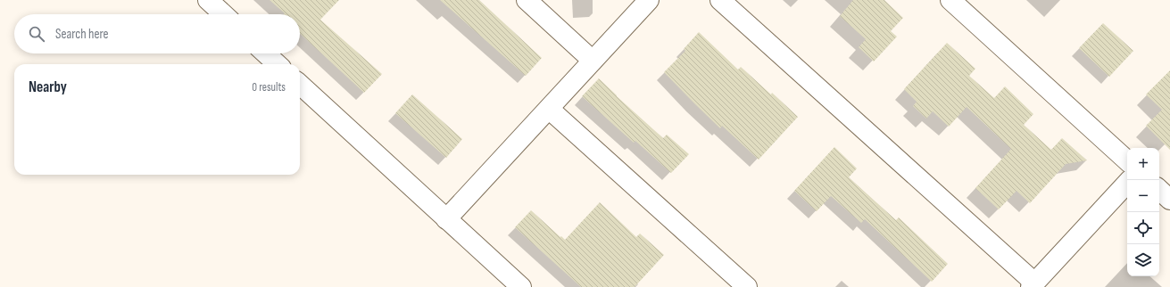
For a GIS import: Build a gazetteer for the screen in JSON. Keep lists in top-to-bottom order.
{
  "page": {
    "search": "Search here",
    "heading": ["Nearby", "0 results"],
    "map_buttons": ["+", "−"]
  }
}
